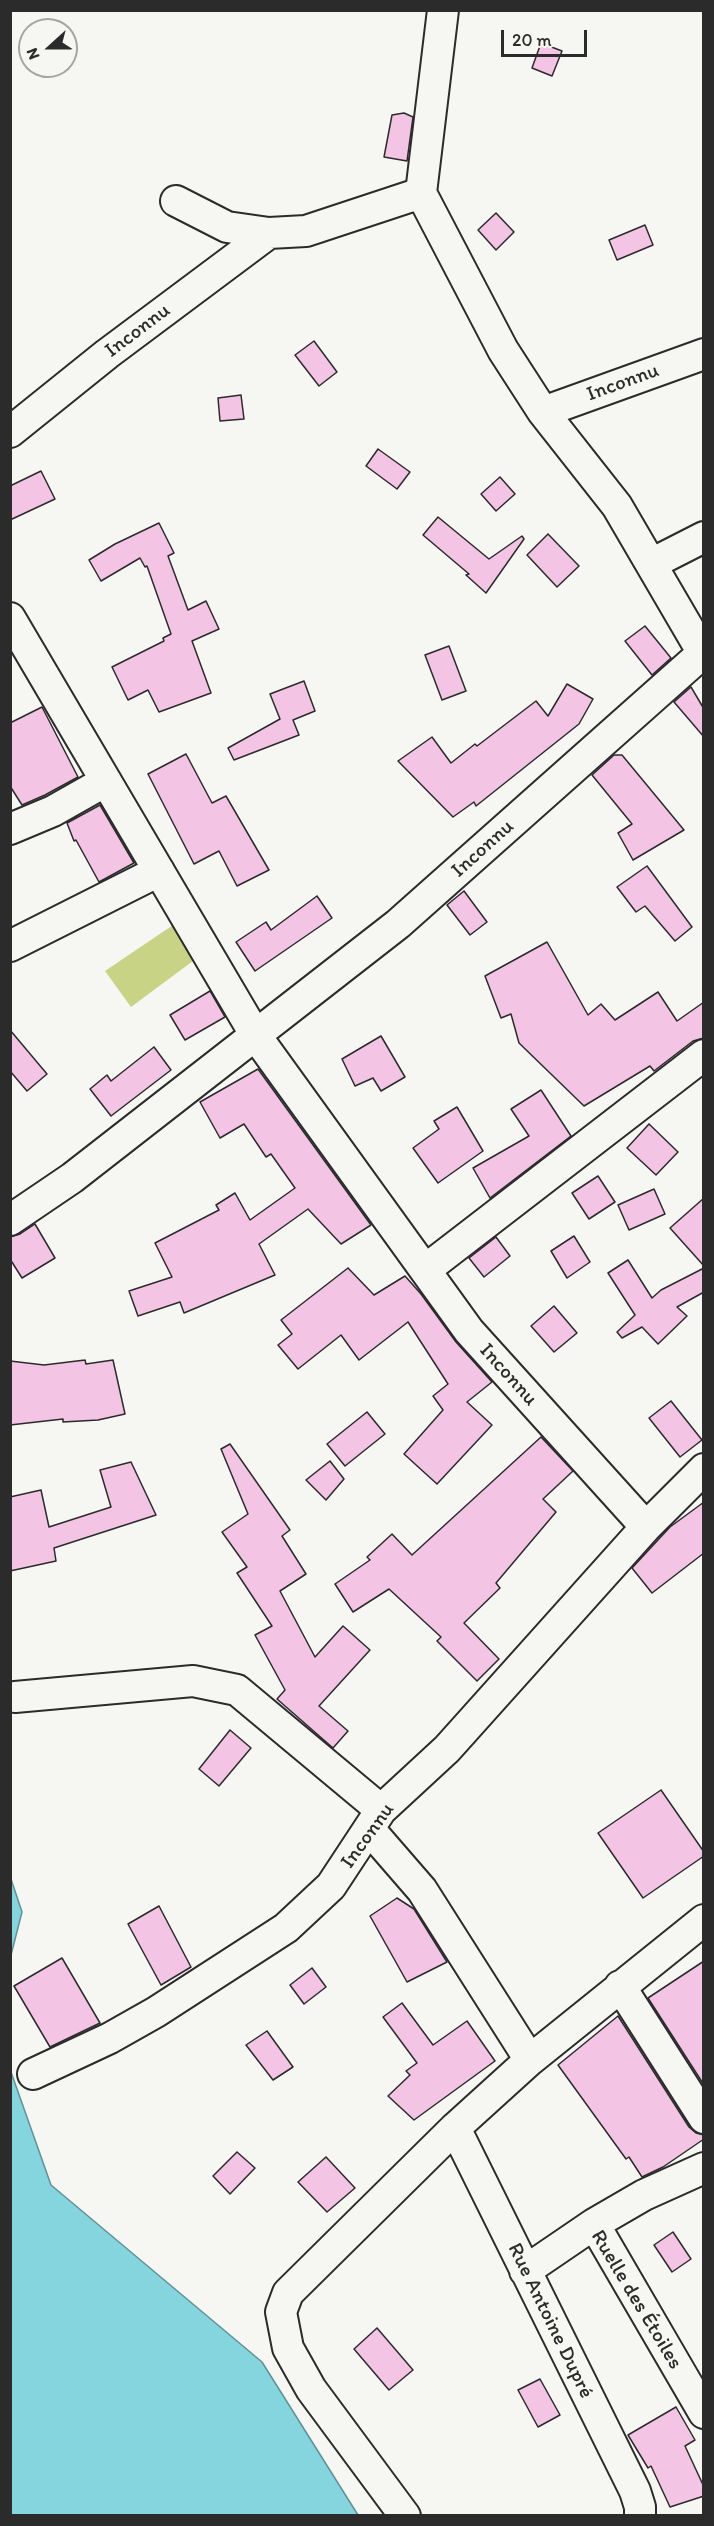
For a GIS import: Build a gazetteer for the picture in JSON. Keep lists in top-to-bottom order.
{
  "streets": {
    "street": ["Inconnu", "Ruelle des Étoiles", "Rue Antoine Dupré"]
  },
  "crossings": [
    ["Ruelle des Étoiles", "Rue Antoine Dupré"]
  ],
  "scale_bar": "20 m",
  "north": "left"
}
